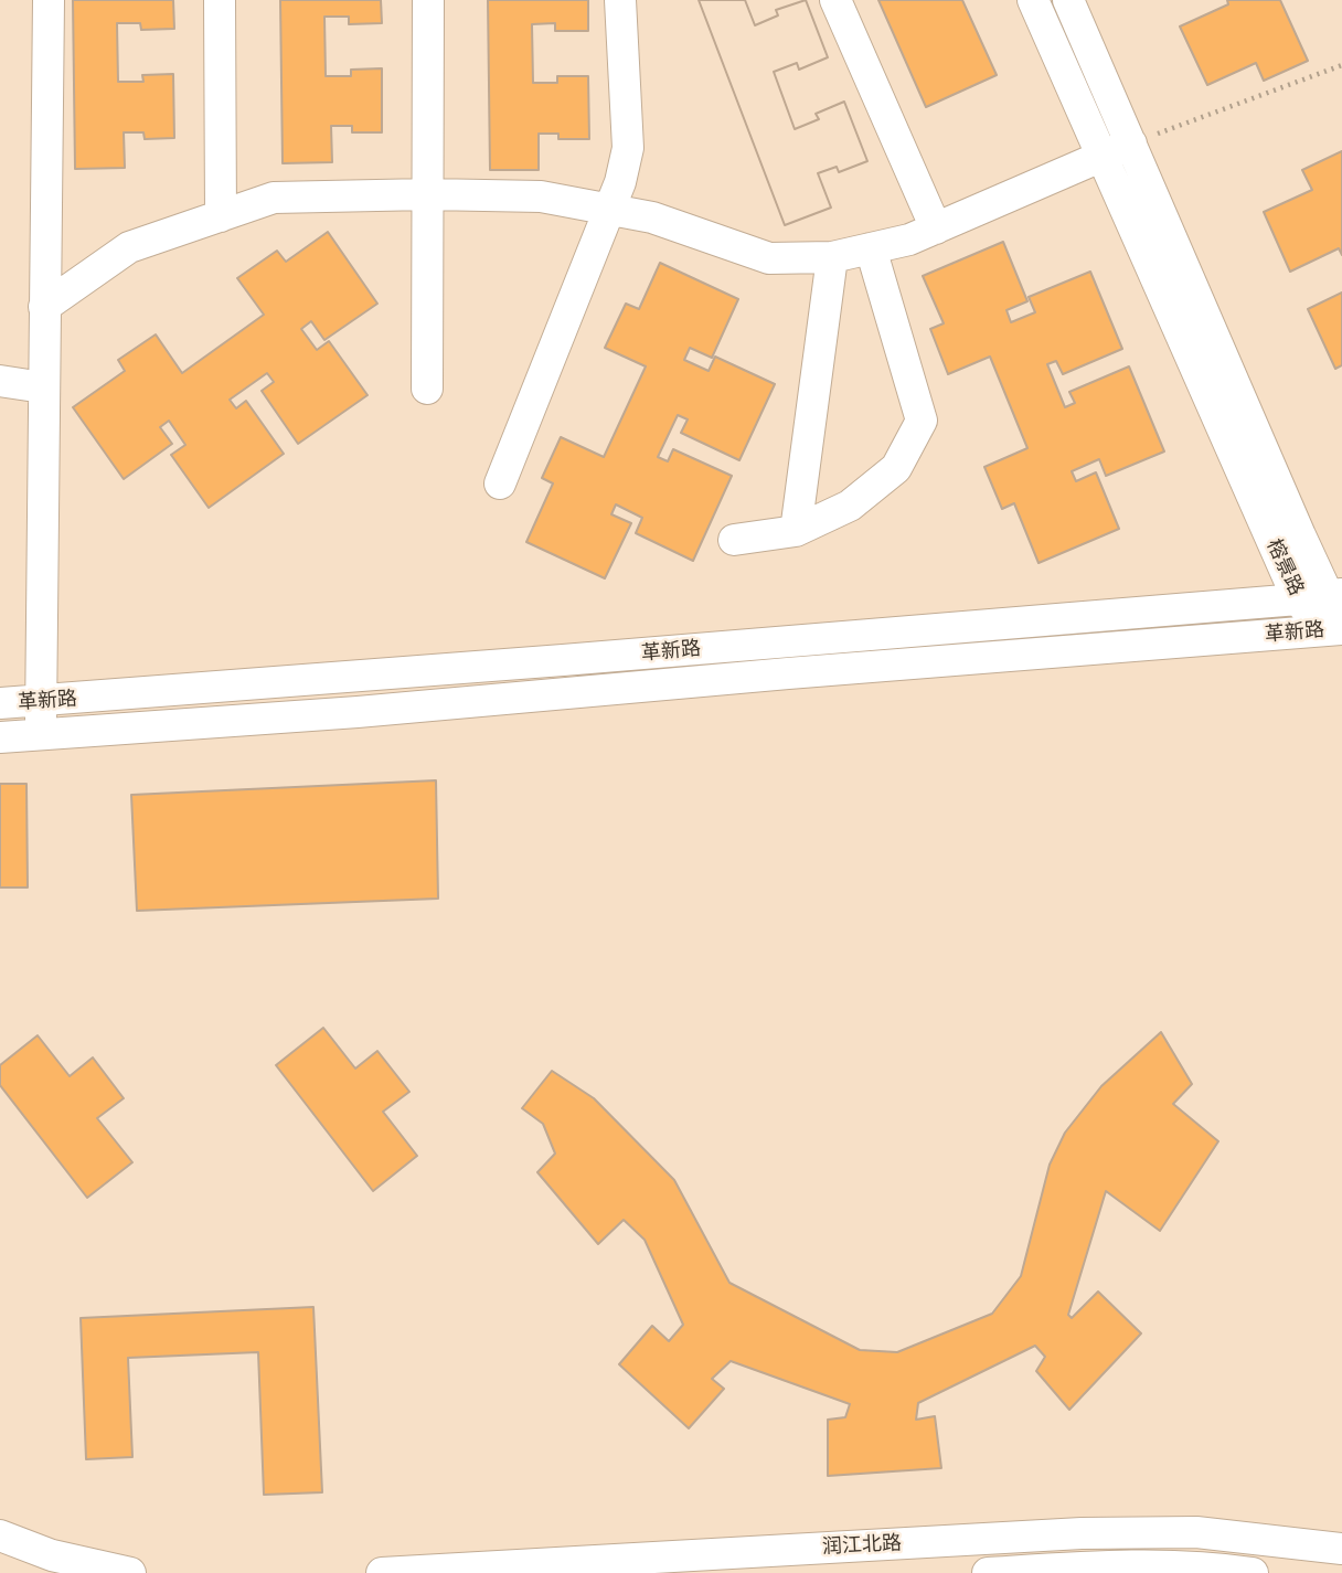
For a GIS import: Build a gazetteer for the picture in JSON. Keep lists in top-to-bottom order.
{
  "streets": {
    "street": ["榕景路", "革新路", "润江北路"]
  },
  "crossings": [
    ["榕景路", "革新路"]
  ]
}
